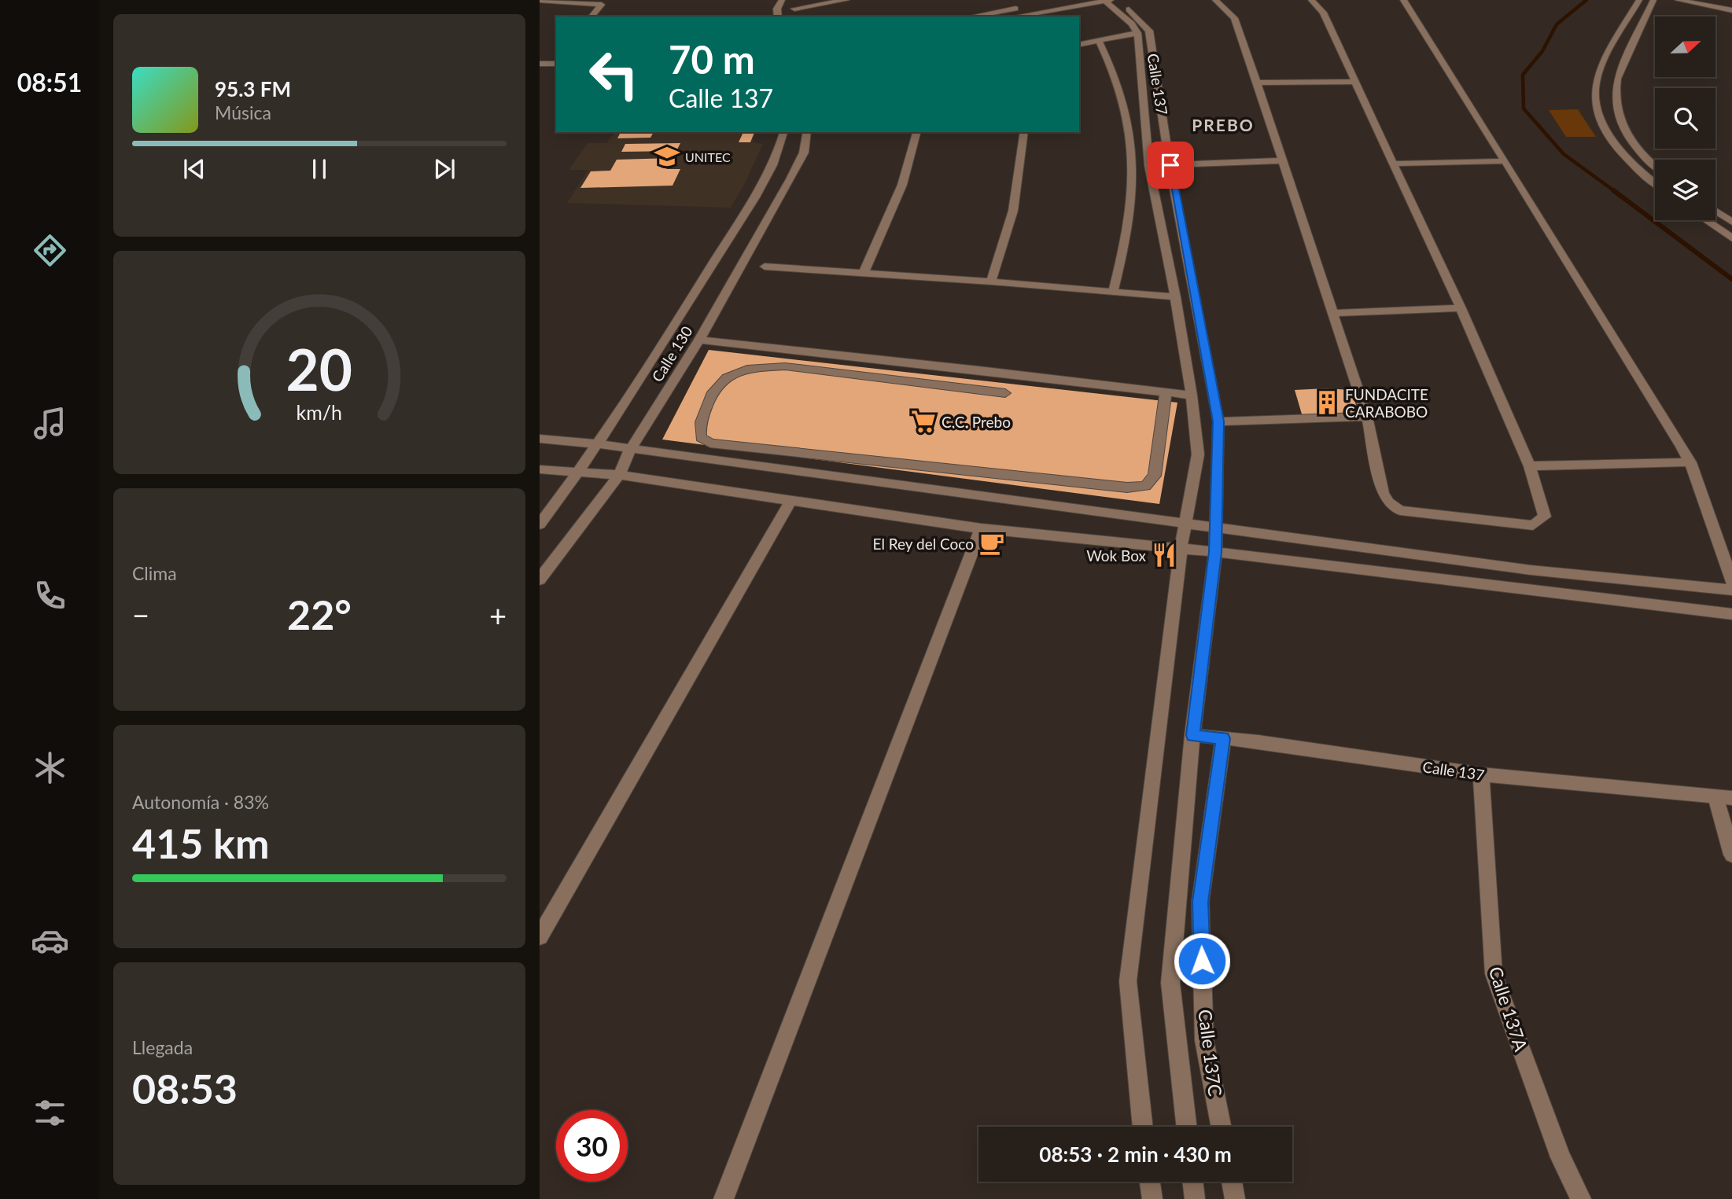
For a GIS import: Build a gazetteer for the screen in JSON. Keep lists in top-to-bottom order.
{
  "streets": {
    "street": [
      "Calle 137",
      "Calle 130",
      "Calle 137A",
      "Calle 137C"
    ]
  },
  "crossings": [
    ["Calle 137", "Calle 137A"],
    ["Calle 137", "Calle 137C"]
  ],
  "districts": ["PREBO"],
  "places": {
    "school or university": ["UNITEC"],
    "building": ["FUNDACITE CARABOBO"],
    "supermarket": ["C.C. Prebo"],
    "cafe": ["El Rey del Coco"],
    "restaurant": ["Wok Box"]
  },
  "north": "right",
  "page": {
    "tabs": "08:51",
    "turn": ["70 m", "Calle 137"],
    "song": ["95.3 FM", "Música"],
    "tile": [
      "Clima",
      ["Autonomía · 83%", "415 km"],
      ["Llegada", "08:53"]
    ],
    "heat": ["−", "22°", "+"],
    "limit": "30",
    "trip": "08:53 · 2 min · 430 m",
    "gauge": ["20", "km/h"]
  }
}
